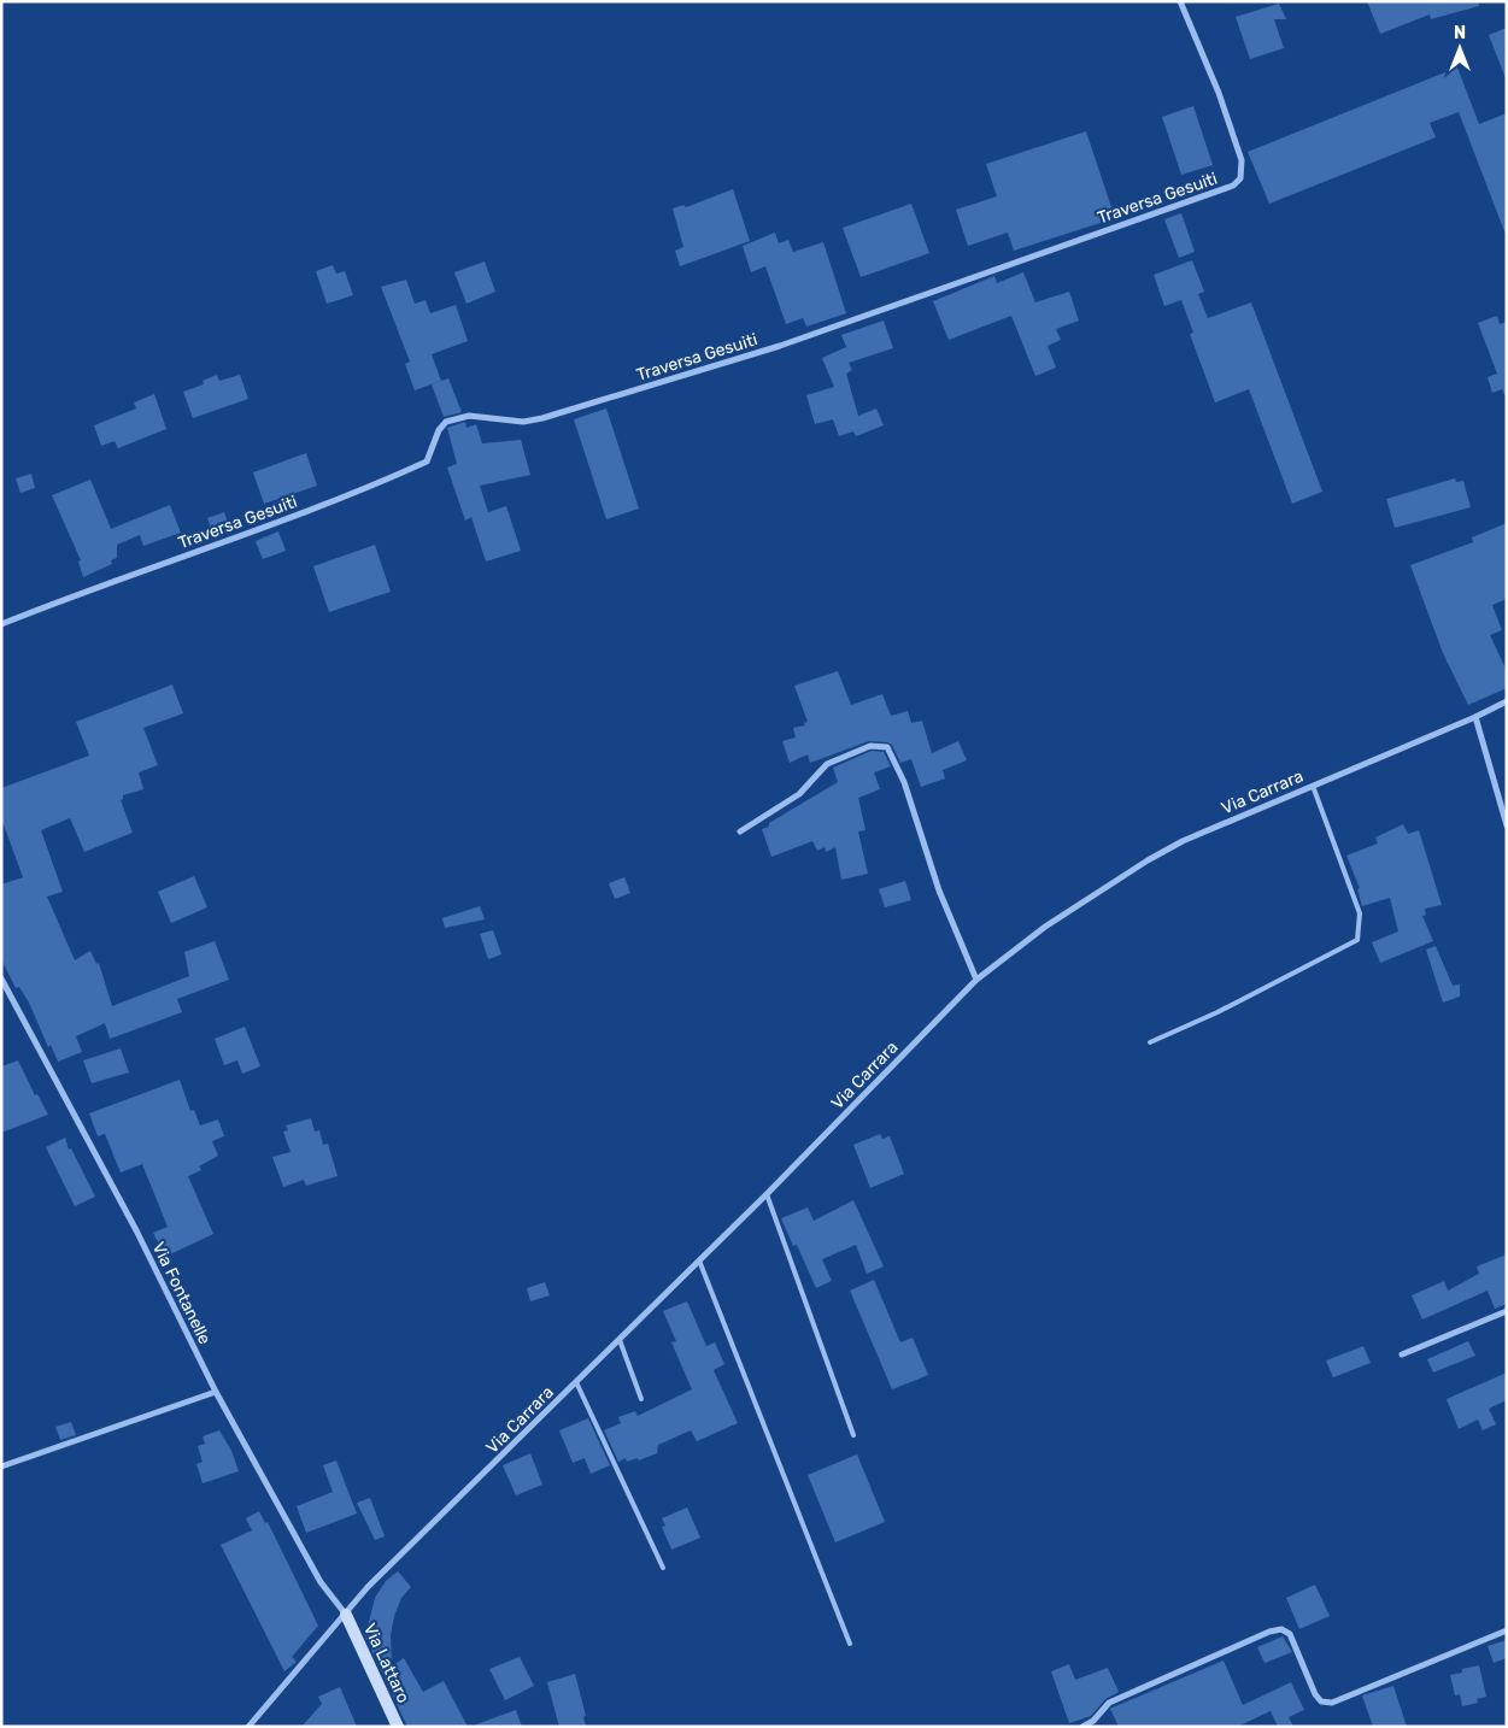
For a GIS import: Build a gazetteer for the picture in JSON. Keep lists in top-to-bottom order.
{
  "streets": {
    "street": [
      "Traversa Gesuiti",
      "Via Carrara",
      "Via Fontanelle",
      "Via Lattaro"
    ]
  },
  "crossings": [
    ["Via Carrara", "Via Fontanelle"],
    ["Via Carrara", "Via Lattaro"],
    ["Via Fontanelle", "Via Lattaro"]
  ],
  "north": "top"
}
